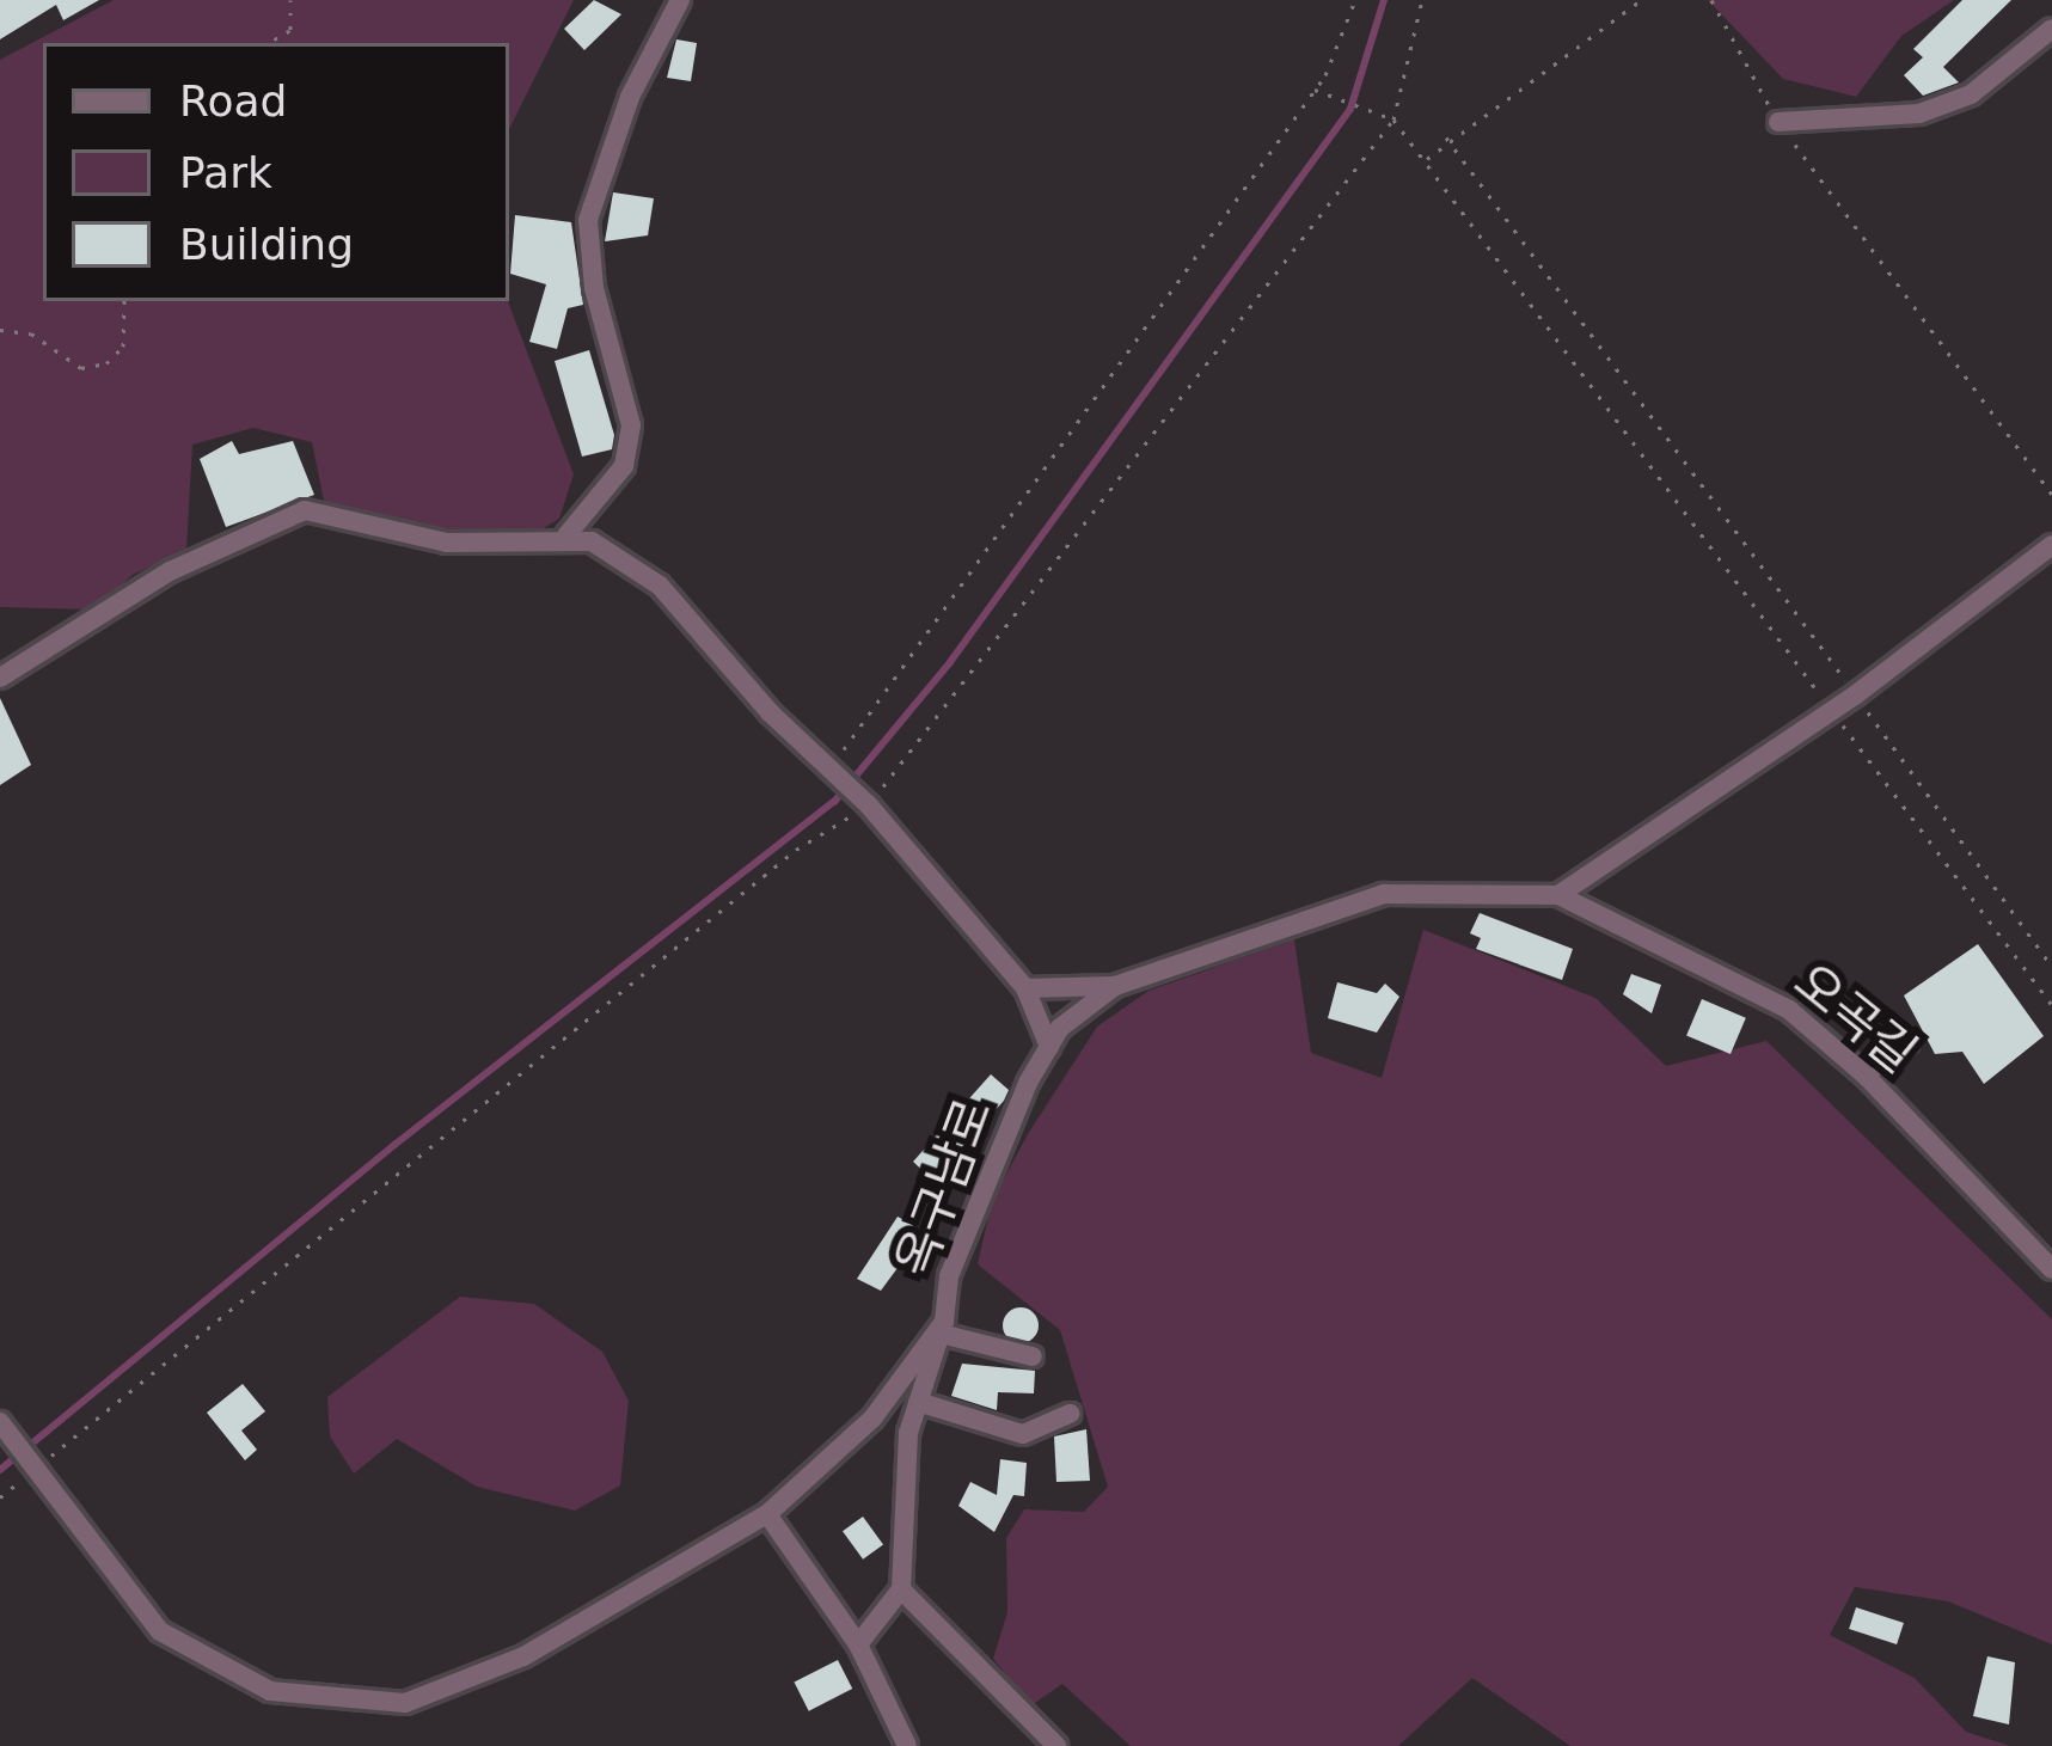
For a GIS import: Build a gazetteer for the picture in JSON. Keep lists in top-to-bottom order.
{
  "streets": {
    "street": ["오곡길", "옥구남로"]
  },
  "crossings": [
    ["오곡길", "옥구남로"]
  ],
  "legend": ["Road", "Park", "Building"]
}
